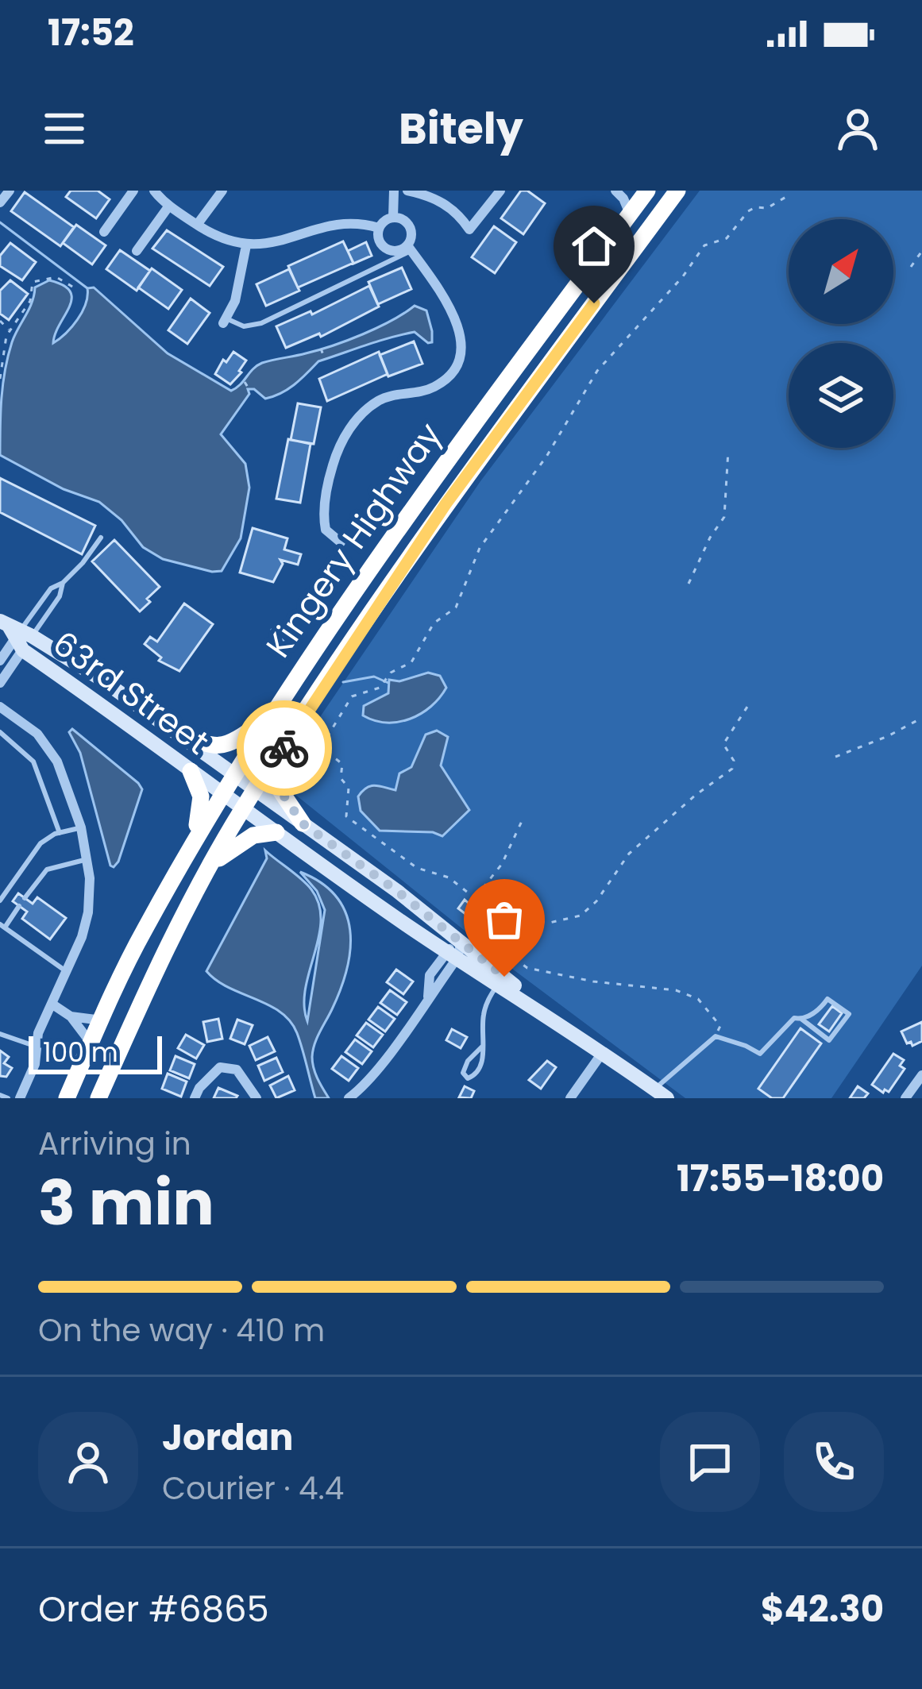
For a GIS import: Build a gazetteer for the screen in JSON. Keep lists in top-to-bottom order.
{
  "streets": {
    "highway": ["Kingery Highway"],
    "street": ["63rd Street"]
  },
  "crossings": [
    ["Kingery Highway", "63rd Street"]
  ],
  "scale_bar": "100 m",
  "north": "top right",
  "page": {
    "status": "17:52",
    "header": "Bitely",
    "scale": "100 m",
    "heading": ["3 min", "Arriving in", "17:55–18:00"],
    "panel": [
      "Jordan",
      "Courier · 4.4",
      "Order #6865",
      "$42.30"
    ],
    "bar": "On the way · 410 m"
  }
}
